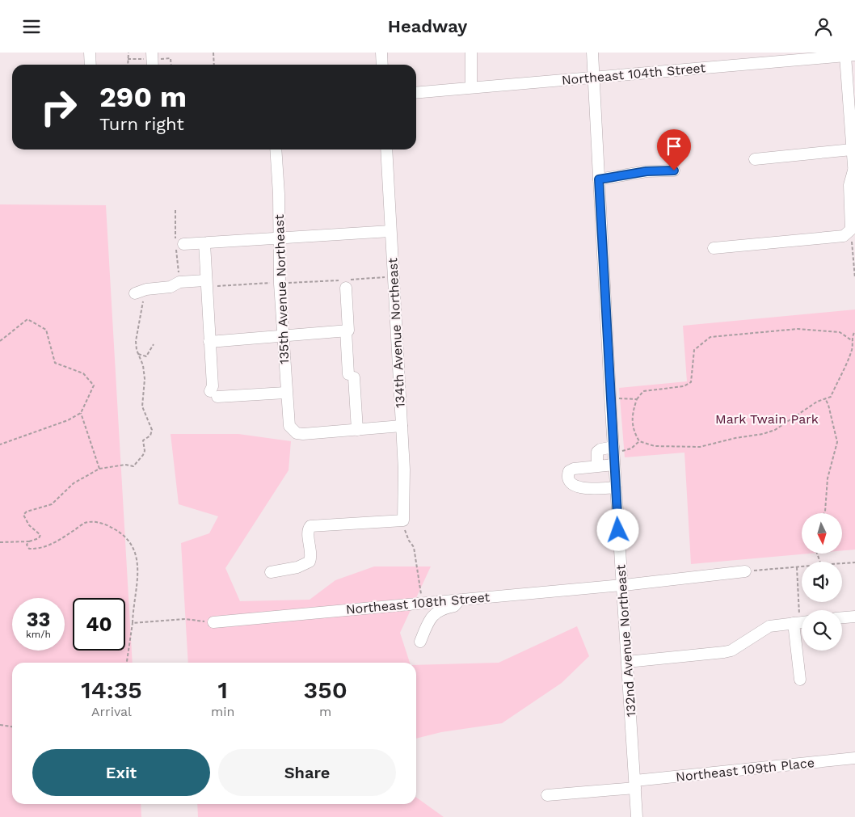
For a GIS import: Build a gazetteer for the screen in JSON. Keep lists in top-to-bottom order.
{
  "streets": {
    "street": [
      "Northeast 104th Street",
      "135th Avenue Northeast",
      "134th Avenue Northeast",
      "Northeast 108th Street",
      "132nd Avenue Northeast",
      "Northeast 109th Place"
    ]
  },
  "crossings": [
    ["Northeast 104th Street", "132nd Avenue Northeast"],
    ["Northeast 108th Street", "132nd Avenue Northeast"],
    ["132nd Avenue Northeast", "Northeast 109th Place"]
  ],
  "parks": ["Mark Twain Park"],
  "north": "bottom",
  "page": {
    "header": "Headway",
    "turn": ["290 m", "Turn right"],
    "speed": "33 km/h",
    "limit": "40",
    "eta": [
      "14:35",
      "Arrival",
      "1",
      "min",
      "350",
      "m"
    ],
    "buttons": ["Exit", "Share"]
  }
}
